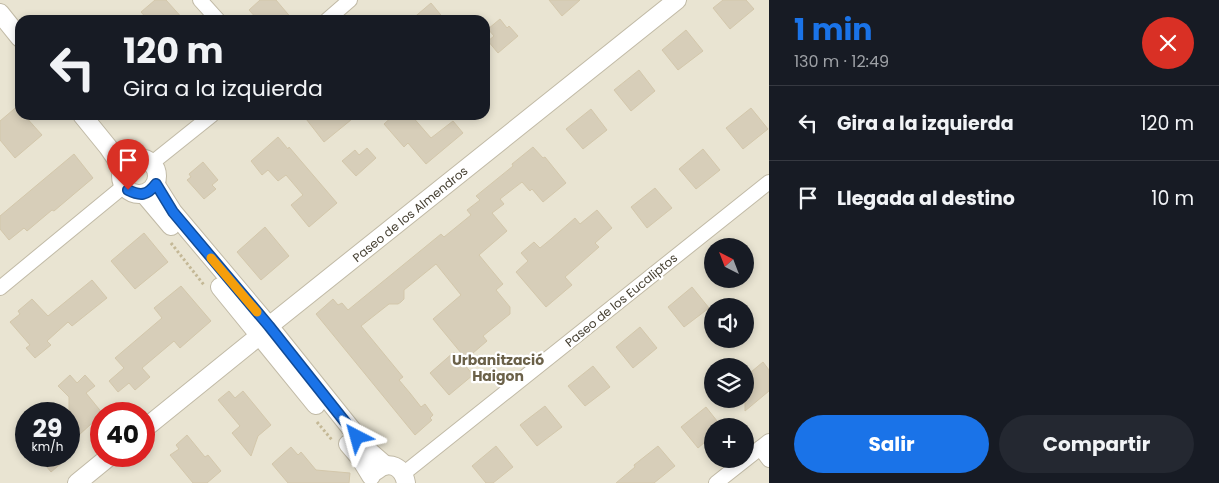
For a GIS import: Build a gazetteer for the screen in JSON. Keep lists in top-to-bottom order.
{
  "streets": {
    "street": ["Paseo de los Almendros", "Paseo de los Eucaliptos"]
  },
  "districts": ["Urbanització Haigon"],
  "north": "top left",
  "page": {
    "heading": ["1 min", "130 m · 12:49"],
    "turn": ["120 m", "Gira a la izquierda"],
    "list": [
      {
        "name": "Gira a la izquierda",
        "value": "120 m"
      },
      {
        "name": "Llegada al destino",
        "value": "10 m"
      }
    ],
    "map_buttons": "+",
    "speed": "29 km/h",
    "limit": "40",
    "buttons": ["Salir", "Compartir"]
  }
}
